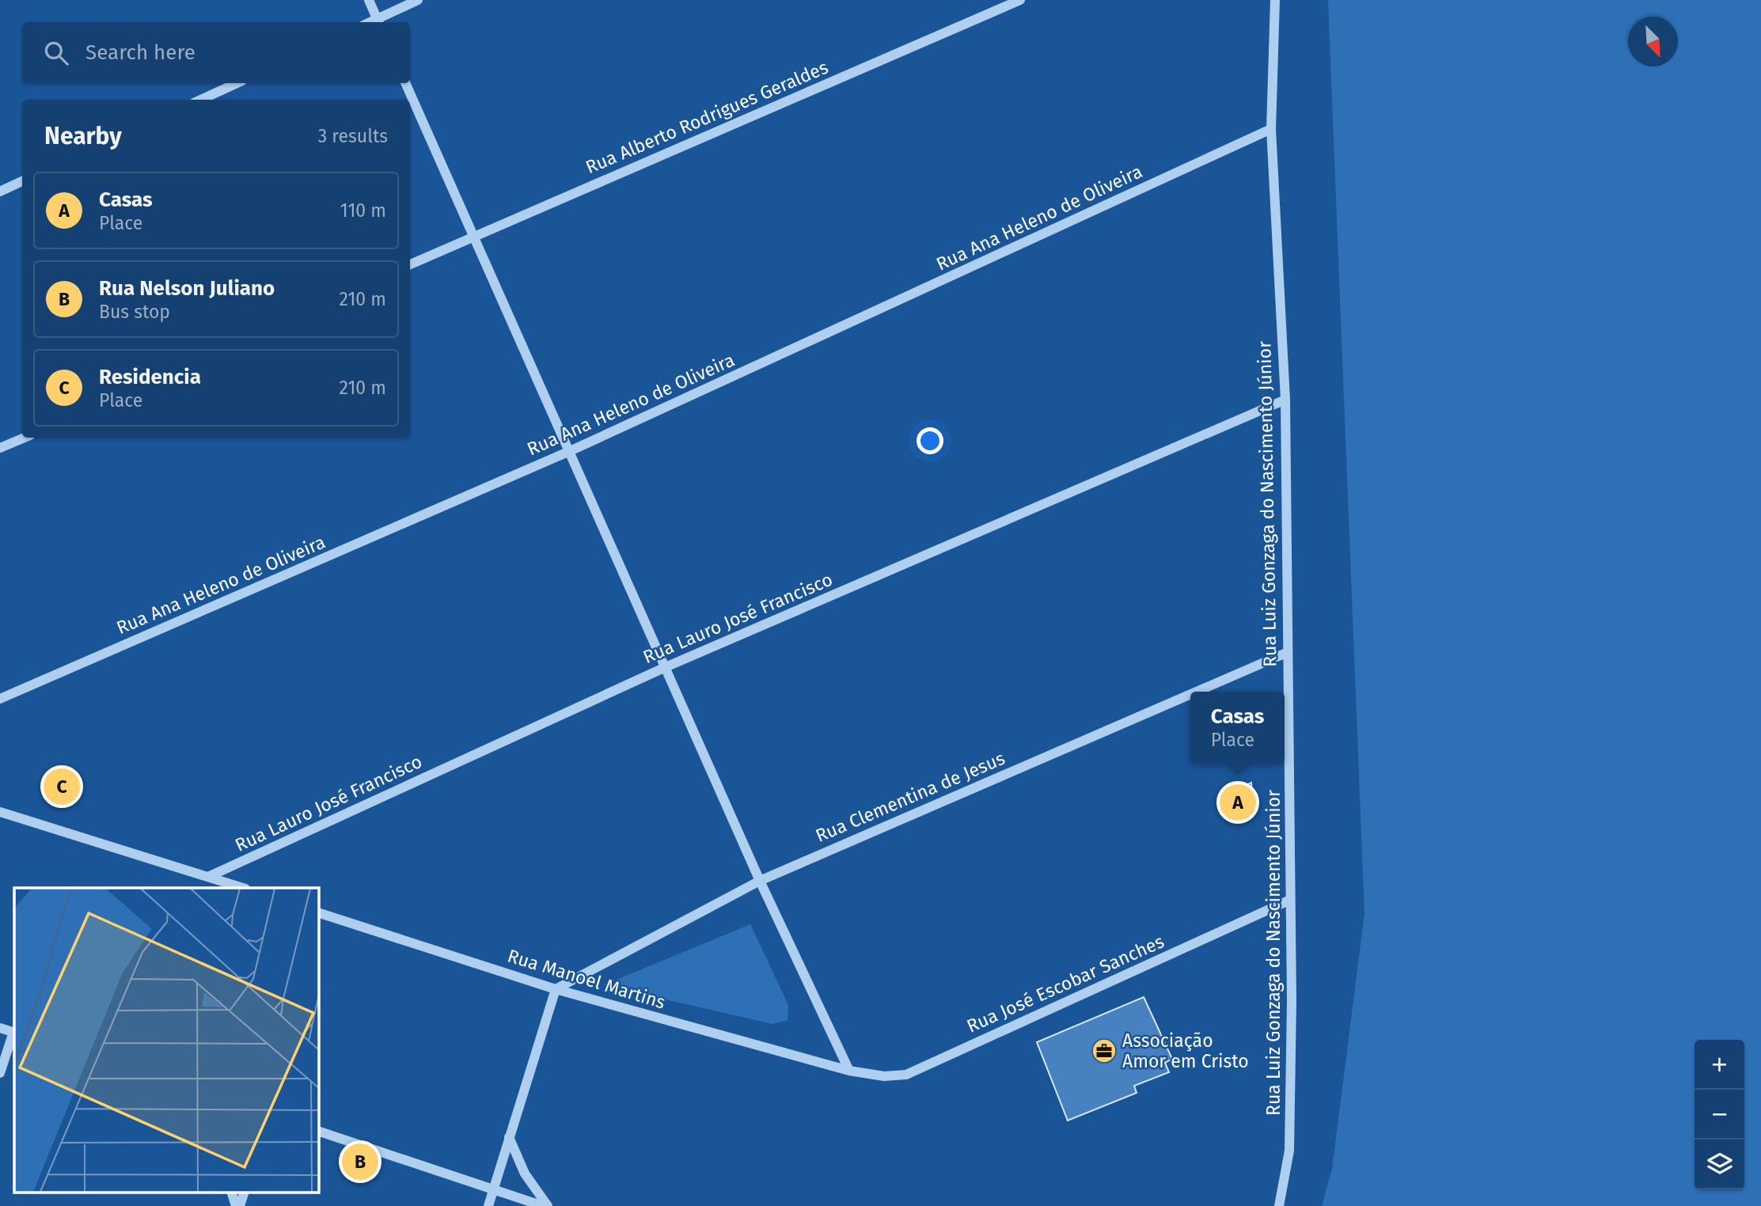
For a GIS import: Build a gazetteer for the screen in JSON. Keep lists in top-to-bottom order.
{
  "streets": {
    "street": [
      "Rua Alberto Rodrigues Geraldes",
      "Rua Ana Heleno de Oliveira",
      "Rua Luiz Gonzaga do Nascimento Júnior",
      "Rua Lauro José Francisco",
      "Rua Clementina de Jesus",
      "Rua Manoel Martins",
      "Rua José Escobar Sanches"
    ]
  },
  "crossings": [
    ["Rua Ana Heleno de Oliveira", "Rua Luiz Gonzaga do Nascimento Júnior"],
    ["Rua Luiz Gonzaga do Nascimento Júnior", "Rua Lauro José Francisco"],
    ["Rua Luiz Gonzaga do Nascimento Júnior", "Rua Clementina de Jesus"],
    ["Rua Luiz Gonzaga do Nascimento Júnior", "Rua José Escobar Sanches"],
    ["Rua Clementina de Jesus", "Rua Manoel Martins"],
    ["Rua Manoel Martins", "Rua José Escobar Sanches"]
  ],
  "places": {
    "office": ["Associação Amor em Cristo"]
  },
  "north": "bottom right",
  "page": {
    "search": "Search here",
    "heading": ["Nearby", "3 results"],
    "list": [
      {
        "mark": "A",
        "name": "Casas",
        "note": "Place",
        "value": "110 m"
      },
      {
        "mark": "B",
        "name": "Rua Nelson Juliano",
        "note": "Bus stop",
        "value": "210 m"
      },
      {
        "mark": "C",
        "name": "Residencia",
        "note": "Place",
        "value": "210 m"
      }
    ],
    "popup": ["Casas", "Place"],
    "pins": ["C", "A", "B"],
    "map_buttons": ["+", "−"]
  }
}
